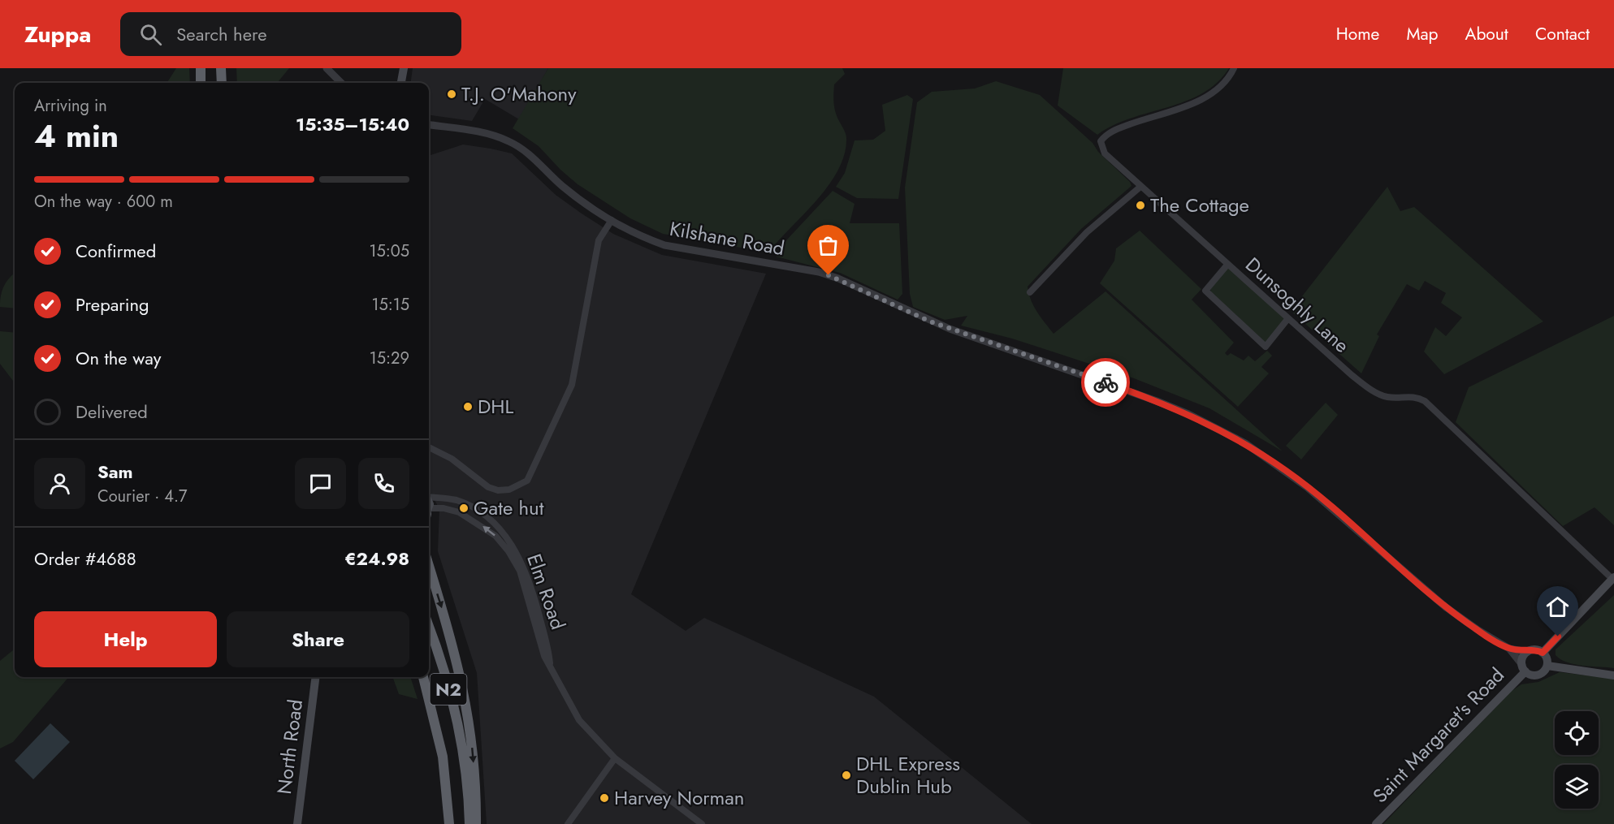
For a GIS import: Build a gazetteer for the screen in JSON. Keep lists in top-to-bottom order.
{
  "streets": {
    "highway": ["N2"],
    "main road": ["Saint Margaret's Road", "North Road"],
    "street": ["Kilshane Road", "Dunsoghly Lane", "Elm Road"]
  },
  "crossings": [
    ["Kilshane Road", "Saint Margaret's Road"]
  ],
  "places": [
    "T.J. O'Mahony",
    "The Cottage",
    "DHL",
    "Gate hut",
    "DHL Express Dublin Hub",
    "Harvey Norman"
  ],
  "page": {
    "header": "Zuppa",
    "search": "Search here",
    "nav": [
      "Home",
      "Map",
      "About",
      "Contact"
    ],
    "heading": ["4 min", "Arriving in", "15:35–15:40"],
    "panel": [
      "Sam",
      "Courier · 4.7",
      "Order #4688",
      "€24.98"
    ],
    "bar": "On the way · 600 m",
    "list": [
      ["Confirmed", "15:05"],
      ["Preparing", "15:15"],
      ["On the way", "15:29"],
      "Delivered"
    ],
    "buttons": ["Help", "Share"]
  }
}
